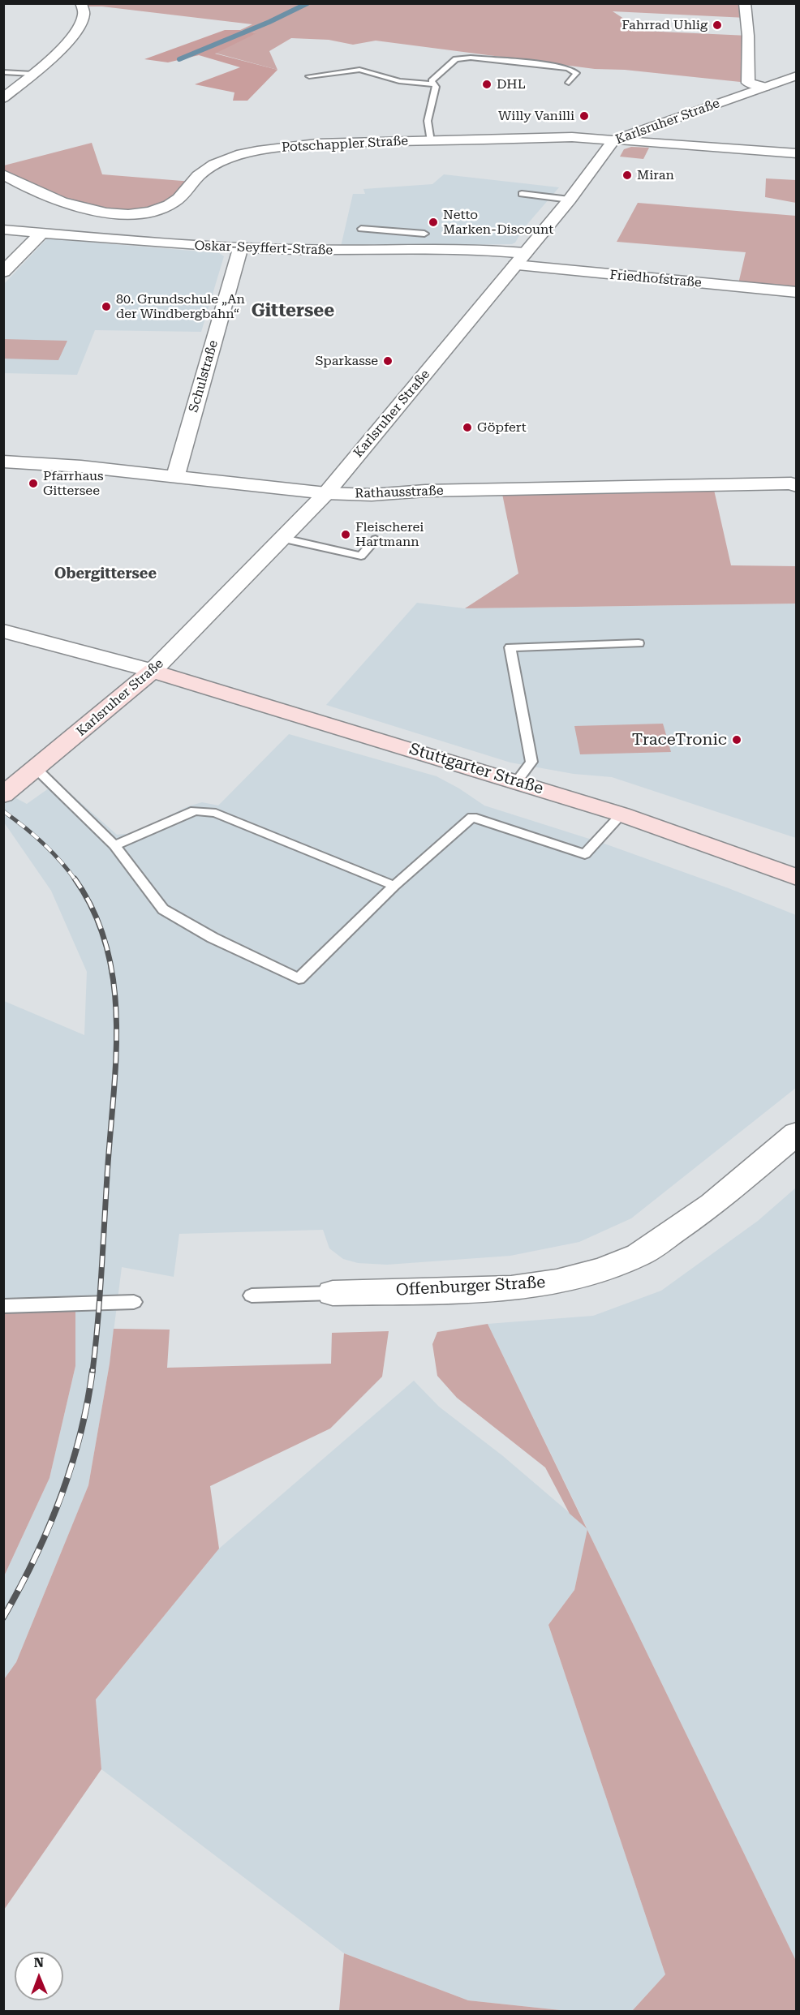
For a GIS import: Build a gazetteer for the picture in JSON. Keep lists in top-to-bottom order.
{
  "streets": {
    "main road": ["Karlsruher Straße", "Stuttgarter Straße"],
    "street": [
      "Potschappler Straße",
      "Oskar-Seyffert-Straße",
      "Friedhofstraße",
      "Schulstraße",
      "Rathausstraße",
      "Offenburger Straße"
    ]
  },
  "crossings": [
    ["Karlsruher Straße", "Potschappler Straße"],
    ["Karlsruher Straße", "Oskar-Seyffert-Straße"],
    ["Karlsruher Straße", "Friedhofstraße"],
    ["Karlsruher Straße", "Rathausstraße"],
    ["Karlsruher Straße", "Stuttgarter Straße"],
    ["Oskar-Seyffert-Straße", "Friedhofstraße"],
    ["Oskar-Seyffert-Straße", "Schulstraße"],
    ["Schulstraße", "Rathausstraße"]
  ],
  "districts": ["Gittersee", "Obergittersee"],
  "places": [
    "Fahrrad Uhlig",
    "DHL",
    "Willy Vanilli",
    "Miran",
    "Netto Marken-Discount",
    "80. Grundschule „An der Windbergbahn“",
    "Sparkasse",
    "Göpfert",
    "Pfarrhaus Gittersee",
    "Fleischerei Hartmann",
    "TraceTronic"
  ],
  "north": "top"
}
